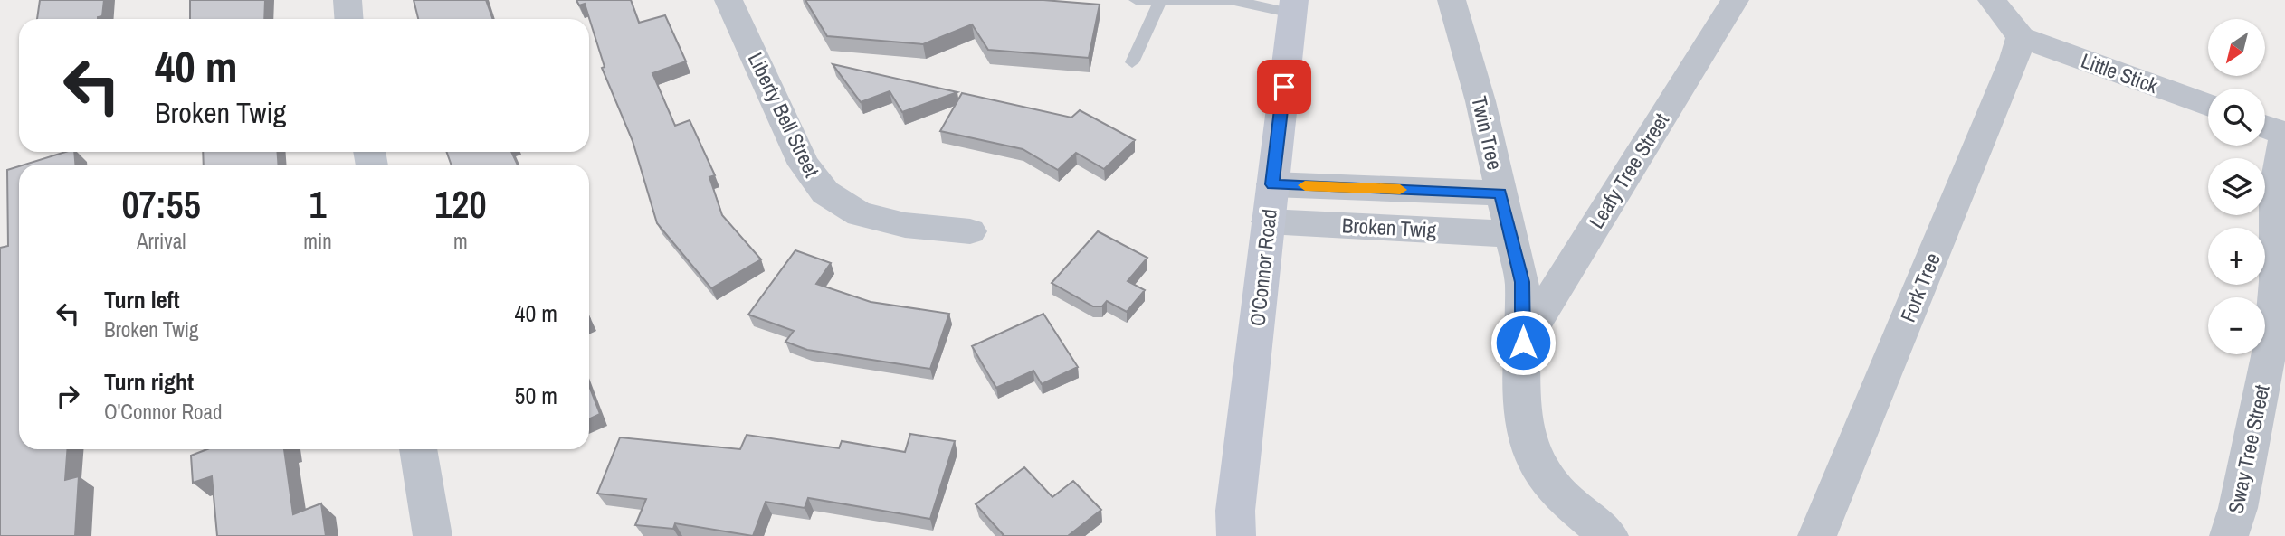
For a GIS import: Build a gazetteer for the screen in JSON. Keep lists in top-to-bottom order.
{
  "streets": {
    "main road": ["O'Connor Road"],
    "street": [
      "Little Stick",
      "Liberty Bell Street",
      "Twin Tree",
      "Leafy Tree Street",
      "Broken Twig",
      "Fork Tree",
      "Sway Tree Street"
    ]
  },
  "crossings": [
    ["Little Stick", "Fork Tree"],
    ["Twin Tree", "Leafy Tree Street"],
    ["Twin Tree", "Broken Twig"],
    ["Broken Twig", "O'Connor Road"]
  ],
  "north": "bottom left",
  "page": {
    "map_buttons": ["+", "−"],
    "turn": ["40 m", "Broken Twig"],
    "eta": [
      "07:55",
      "Arrival",
      "1",
      "min",
      "120",
      "m"
    ],
    "list": [
      {
        "name": "Turn left",
        "note": "Broken Twig",
        "value": "40 m"
      },
      {
        "name": "Turn right",
        "note": "O'Connor Road",
        "value": "50 m"
      }
    ]
  }
}
